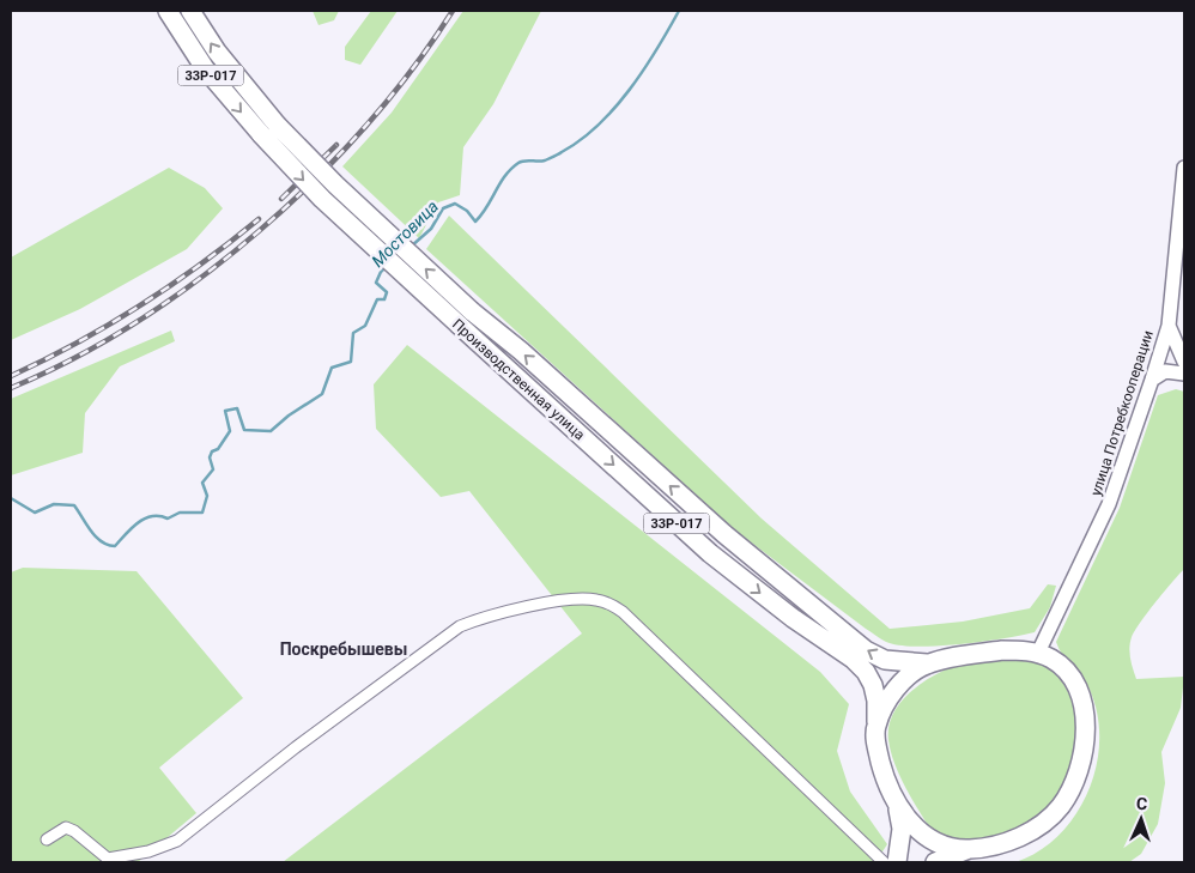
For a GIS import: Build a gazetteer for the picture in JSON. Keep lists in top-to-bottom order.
{
  "streets": {
    "highway": ["33Р-017", "Производственная улица"],
    "main road": ["улица Потребкооперации"]
  },
  "crossings": [
    ["33Р-017", "Производственная улица"],
    ["33Р-017", "улица Потребкооперации"],
    ["Производственная улица", "улица Потребкооперации"]
  ],
  "districts": ["Поскребышевы"],
  "water": ["Мостовица"],
  "north": "top"
}
